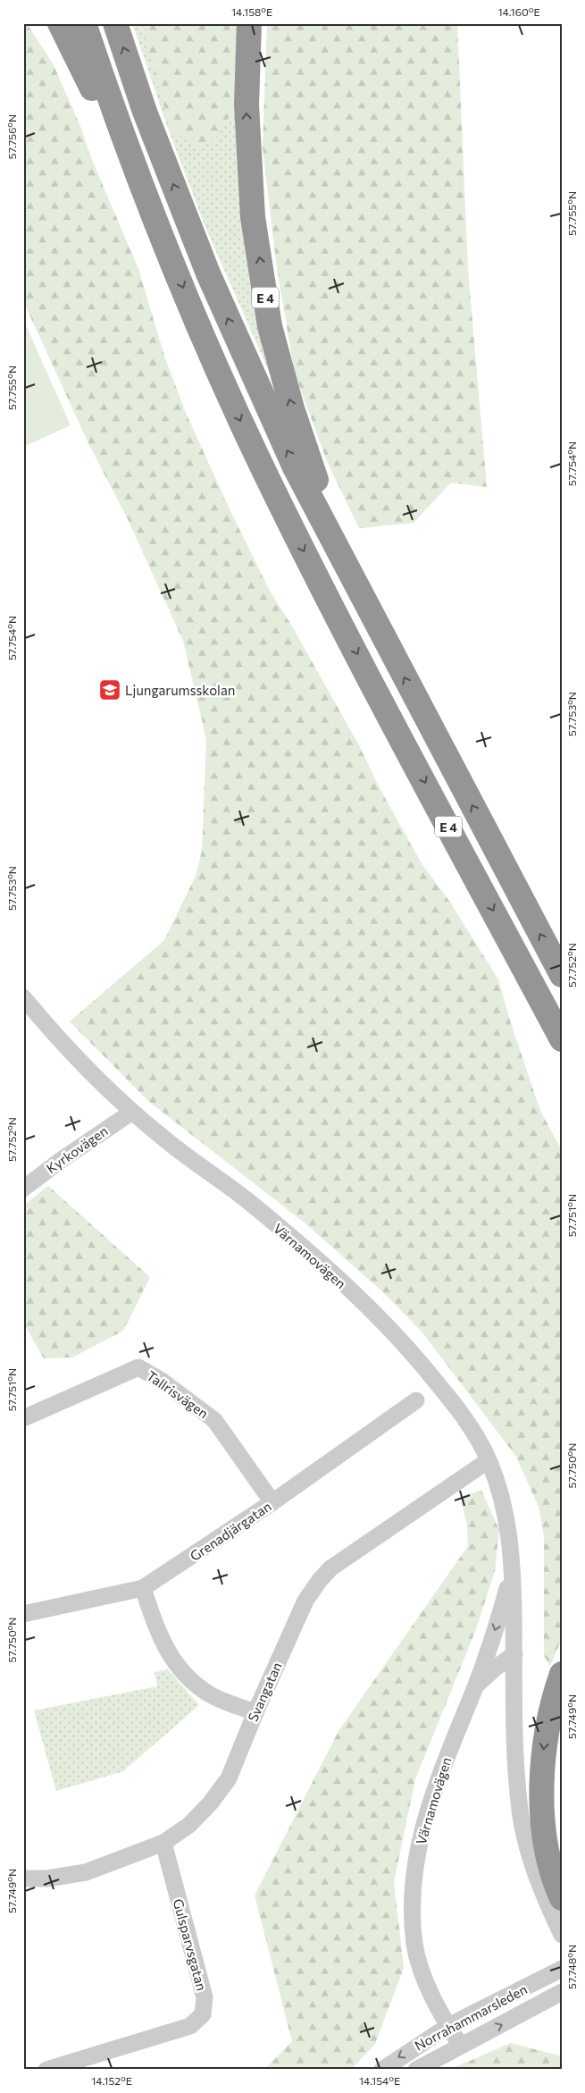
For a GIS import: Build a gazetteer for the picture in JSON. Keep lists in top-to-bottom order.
{
  "streets": {
    "highway": ["E 4"],
    "street": [
      "Kyrkovägen",
      "Värnamovägen",
      "Tallrisvägen",
      "Grenadjärgatan",
      "Svangatan",
      "Gulsparvsgatan",
      "Norrahammarsleden"
    ]
  },
  "crossings": [
    ["Kyrkovägen", "Värnamovägen"],
    ["Värnamovägen", "Svangatan"],
    ["Värnamovägen", "Norrahammarsleden"],
    ["Tallrisvägen", "Grenadjärgatan"],
    ["Svangatan", "Gulsparvsgatan"]
  ],
  "places": {
    "school or university": ["Ljungarumsskolan"]
  },
  "coordinates": [
    "14.158°E",
    "14.160°E",
    "57.756°N",
    "57.755°N",
    "57.754°N",
    "57.753°N",
    "57.752°N",
    "57.751°N",
    "57.750°N",
    "57.749°N",
    "57.748°N",
    "14.152°E",
    "14.154°E"
  ]
}
